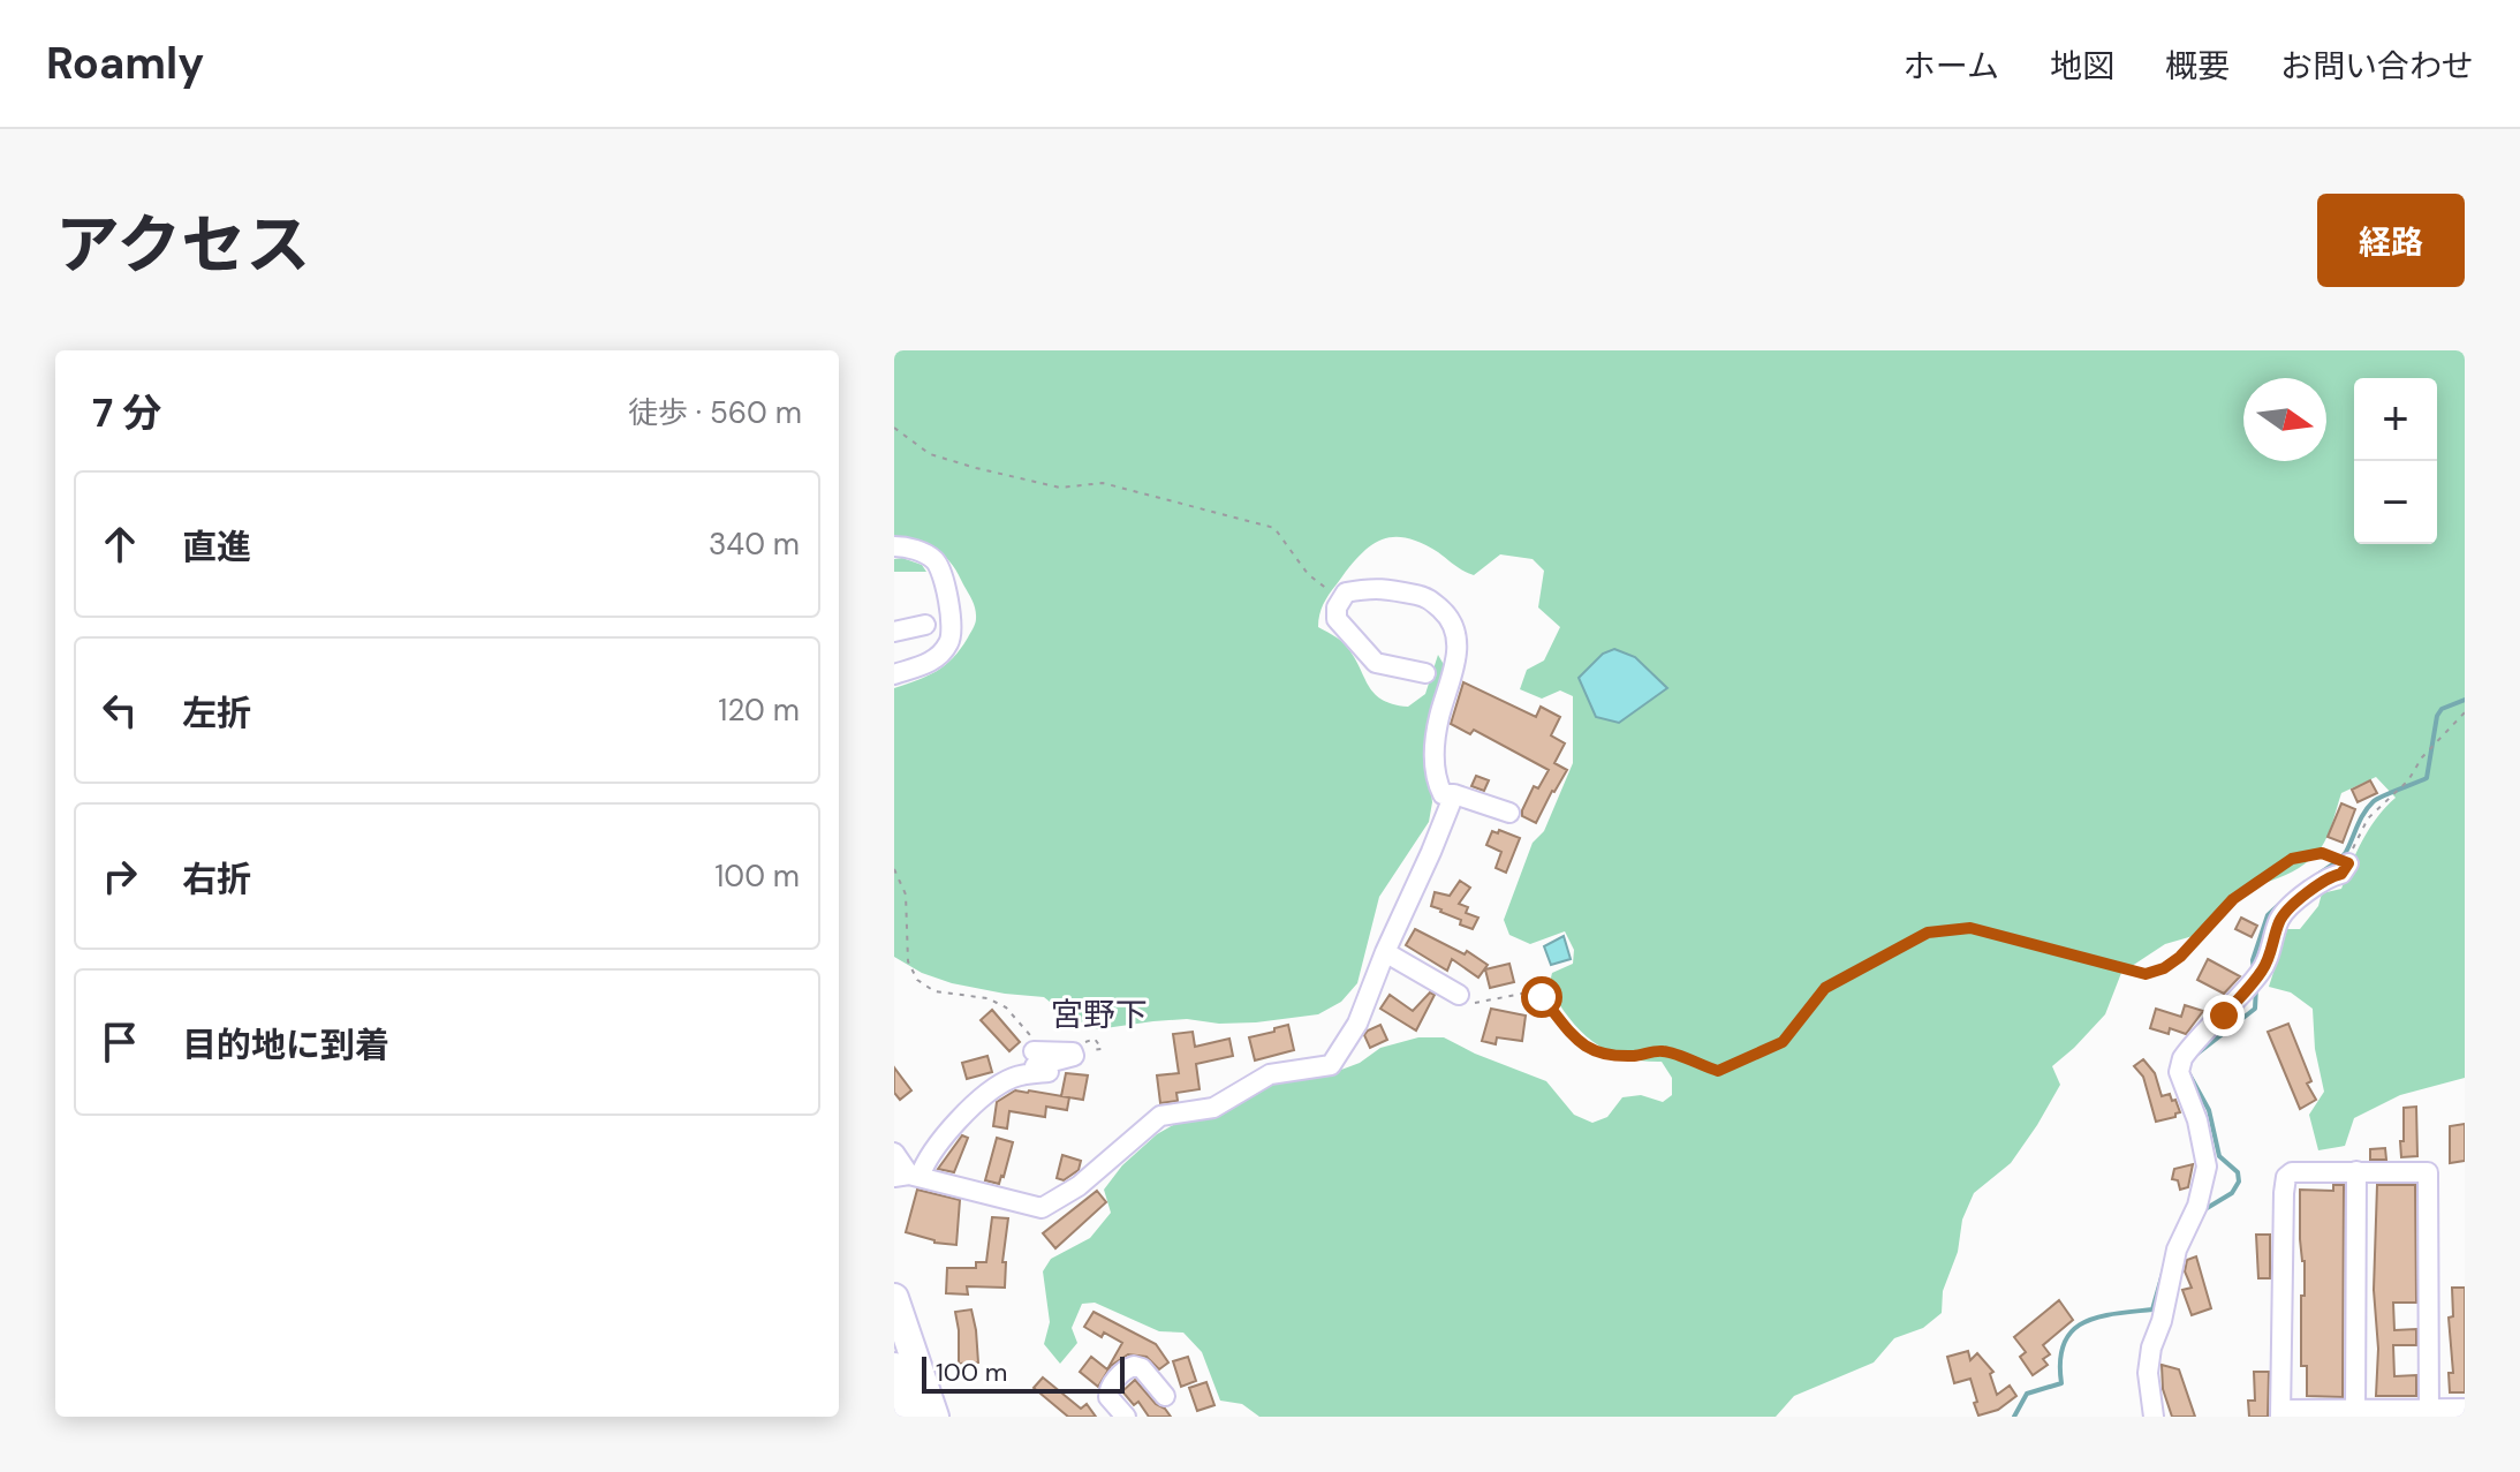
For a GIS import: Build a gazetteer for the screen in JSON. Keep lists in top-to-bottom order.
{
  "districts": ["宮野下"],
  "scale_bar": "100 m",
  "north": "right",
  "page": {
    "header": "Roamly",
    "nav": [
      "ホーム",
      "地図",
      "概要",
      "お問い合わせ"
    ],
    "title": "アクセス",
    "buttons": "経路",
    "heading": ["7 分", "徒歩 · 560 m"],
    "map_buttons": ["+", "−"],
    "list": [
      ["直進", "340 m"],
      ["左折", "120 m"],
      ["右折", "100 m"],
      "目的地に到着"
    ],
    "scale": "100 m"
  }
}
